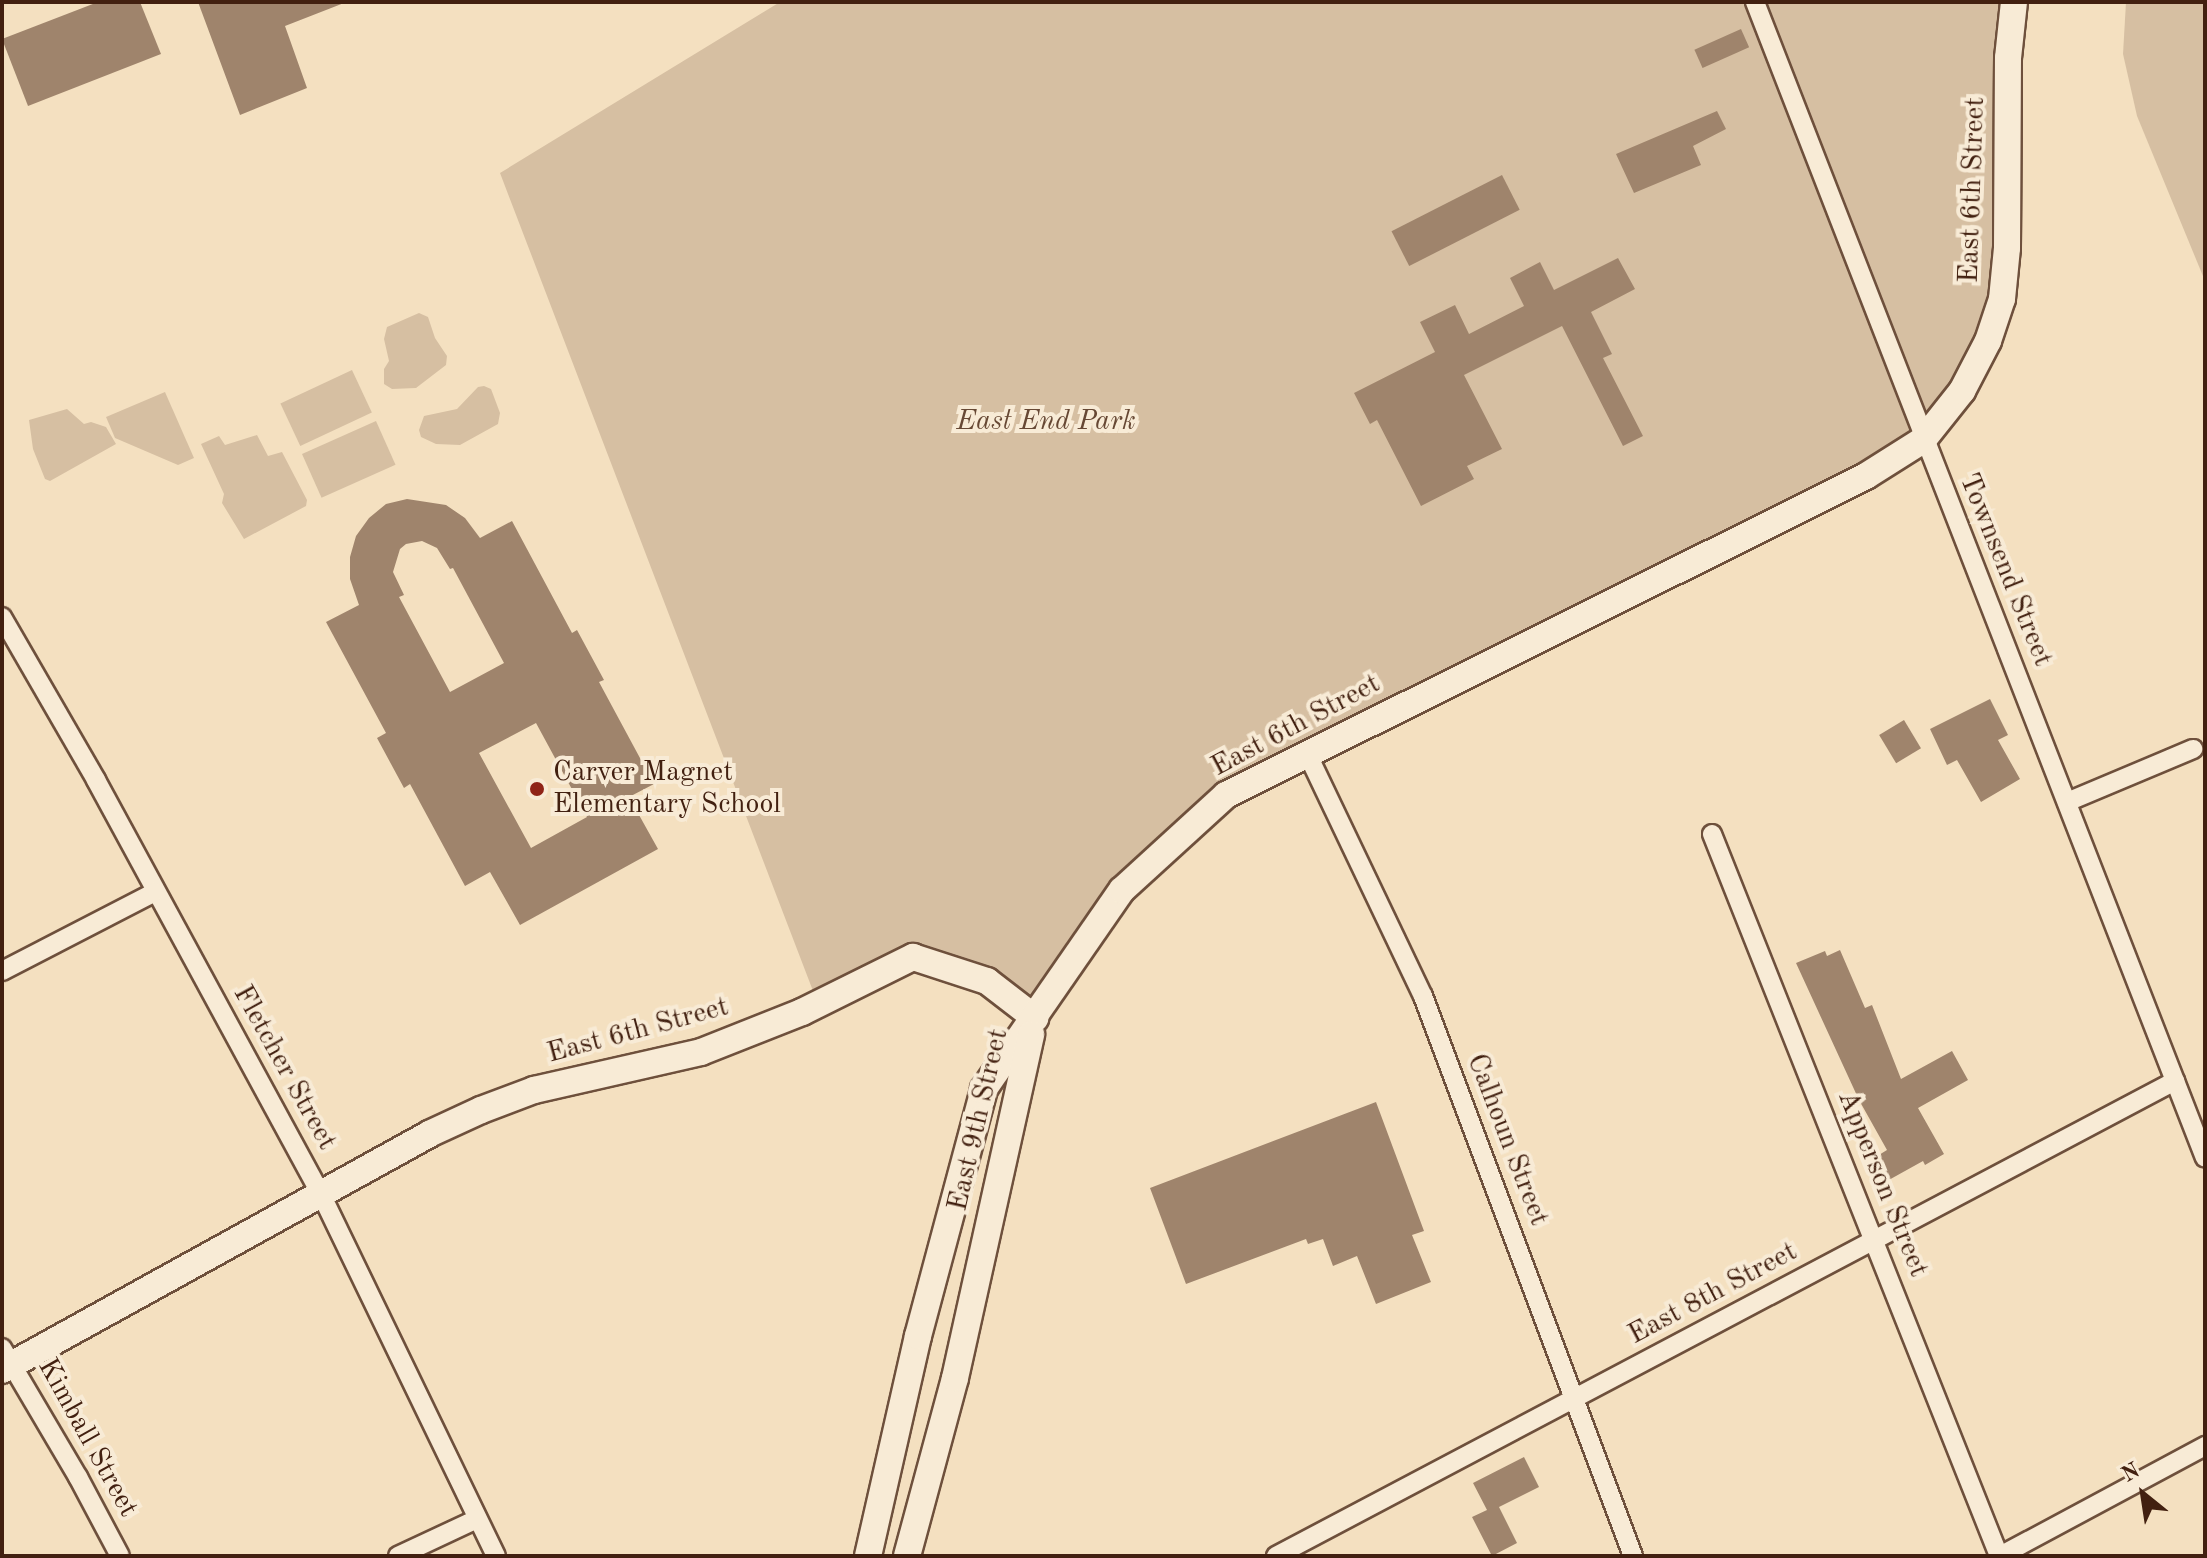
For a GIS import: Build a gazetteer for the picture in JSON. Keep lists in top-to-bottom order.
{
  "streets": {
    "main road": ["East 6th Street", "East 9th Street"],
    "street": [
      "Townsend Street",
      "Fletcher Street",
      "Calhoun Street",
      "Apperson Street",
      "East 8th Street",
      "Kimball Street"
    ]
  },
  "crossings": [
    ["East 6th Street", "Townsend Street"],
    ["East 6th Street", "Fletcher Street"],
    ["East 6th Street", "East 9th Street"],
    ["East 6th Street", "Calhoun Street"],
    ["East 6th Street", "Kimball Street"],
    ["Townsend Street", "East 8th Street"],
    ["Calhoun Street", "East 8th Street"],
    ["Apperson Street", "East 8th Street"]
  ],
  "parks": ["East End Park"],
  "places": ["Carver Magnet Elementary School"],
  "north": "top left"
}
